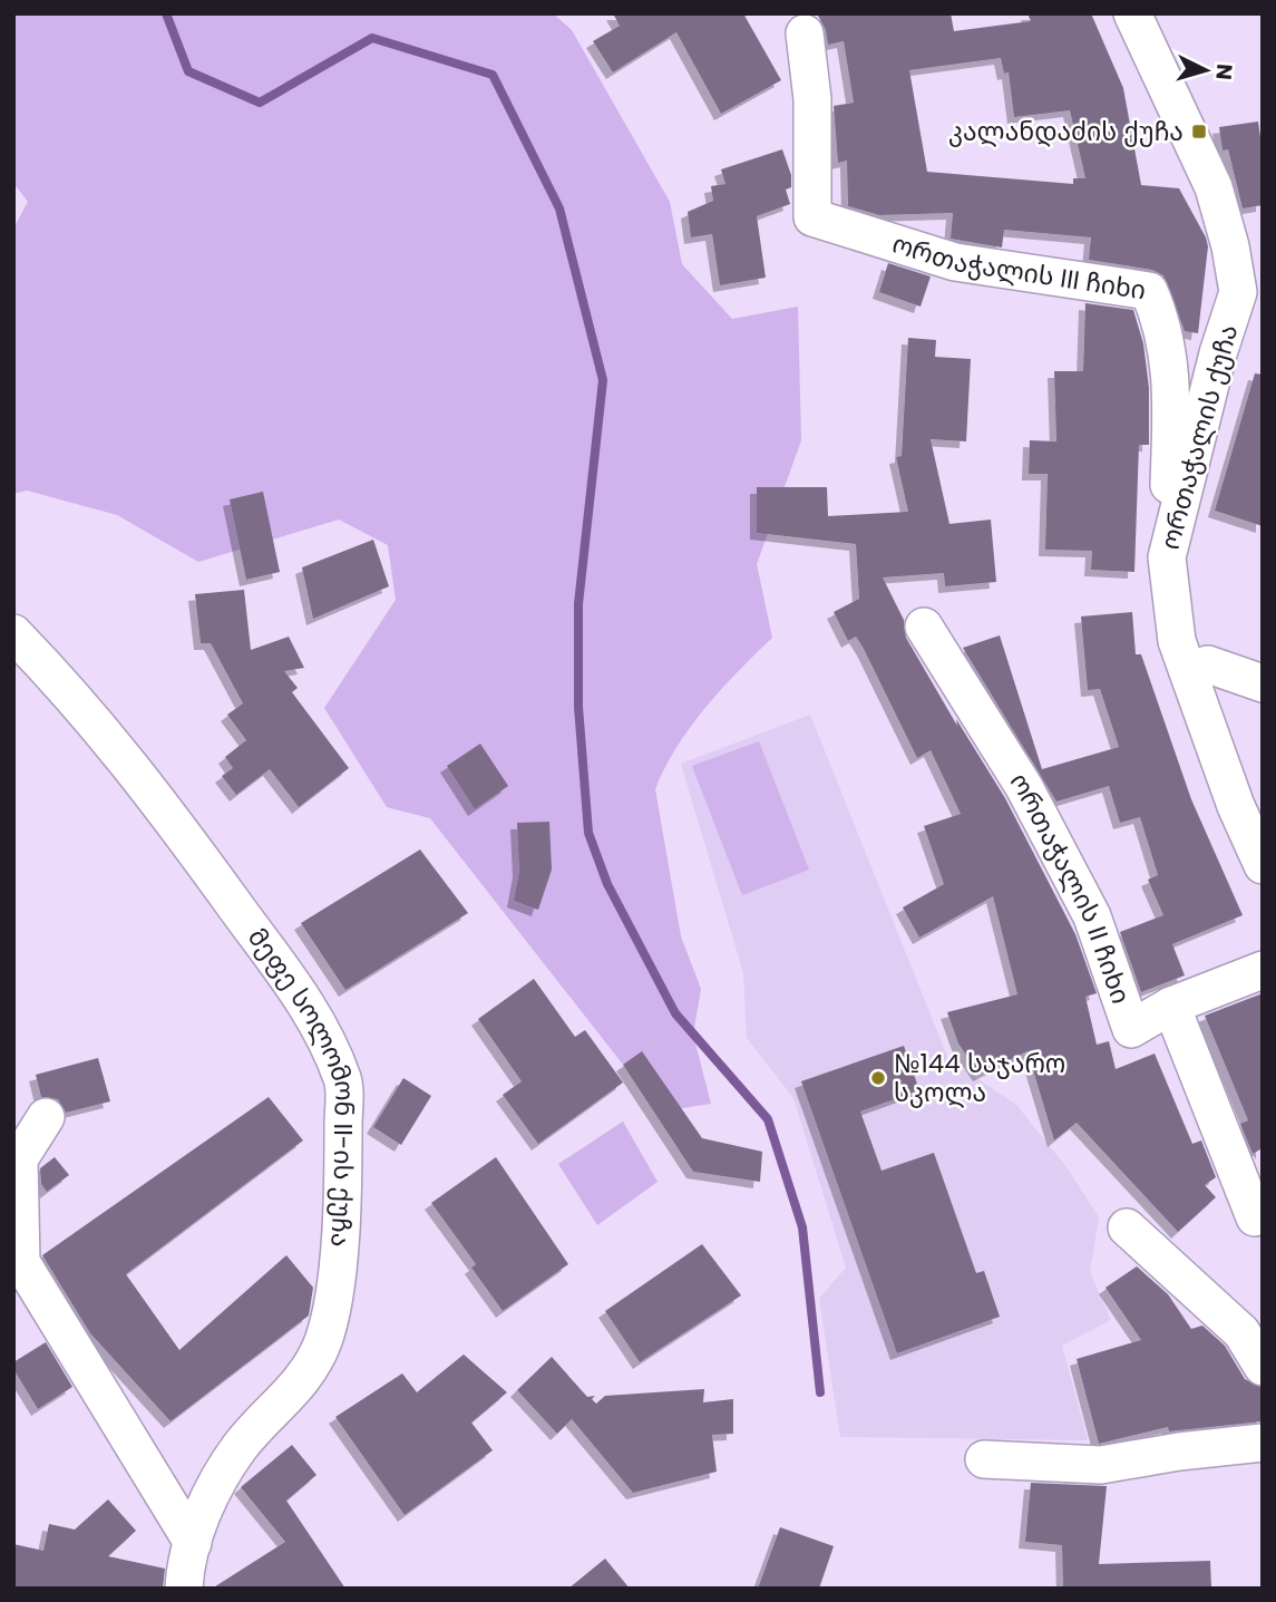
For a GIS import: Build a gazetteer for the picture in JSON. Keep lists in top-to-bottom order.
{
  "streets": {
    "street": [
      "ორთაჭალის III ჩიხი",
      "ორთაჭალის ქუჩა",
      "ორთაჭალის II ჩიხი",
      "მეფე სოლომონ II-ის ქუჩა"
    ]
  },
  "crossings": [
    ["ორთაჭალის III ჩიხი", "ორთაჭალის ქუჩა"]
  ],
  "places": {
    "transit": ["კალანდაძის ქუჩა"],
    "other": ["№144 საჯარო სკოლა"]
  },
  "north": "right"
}
